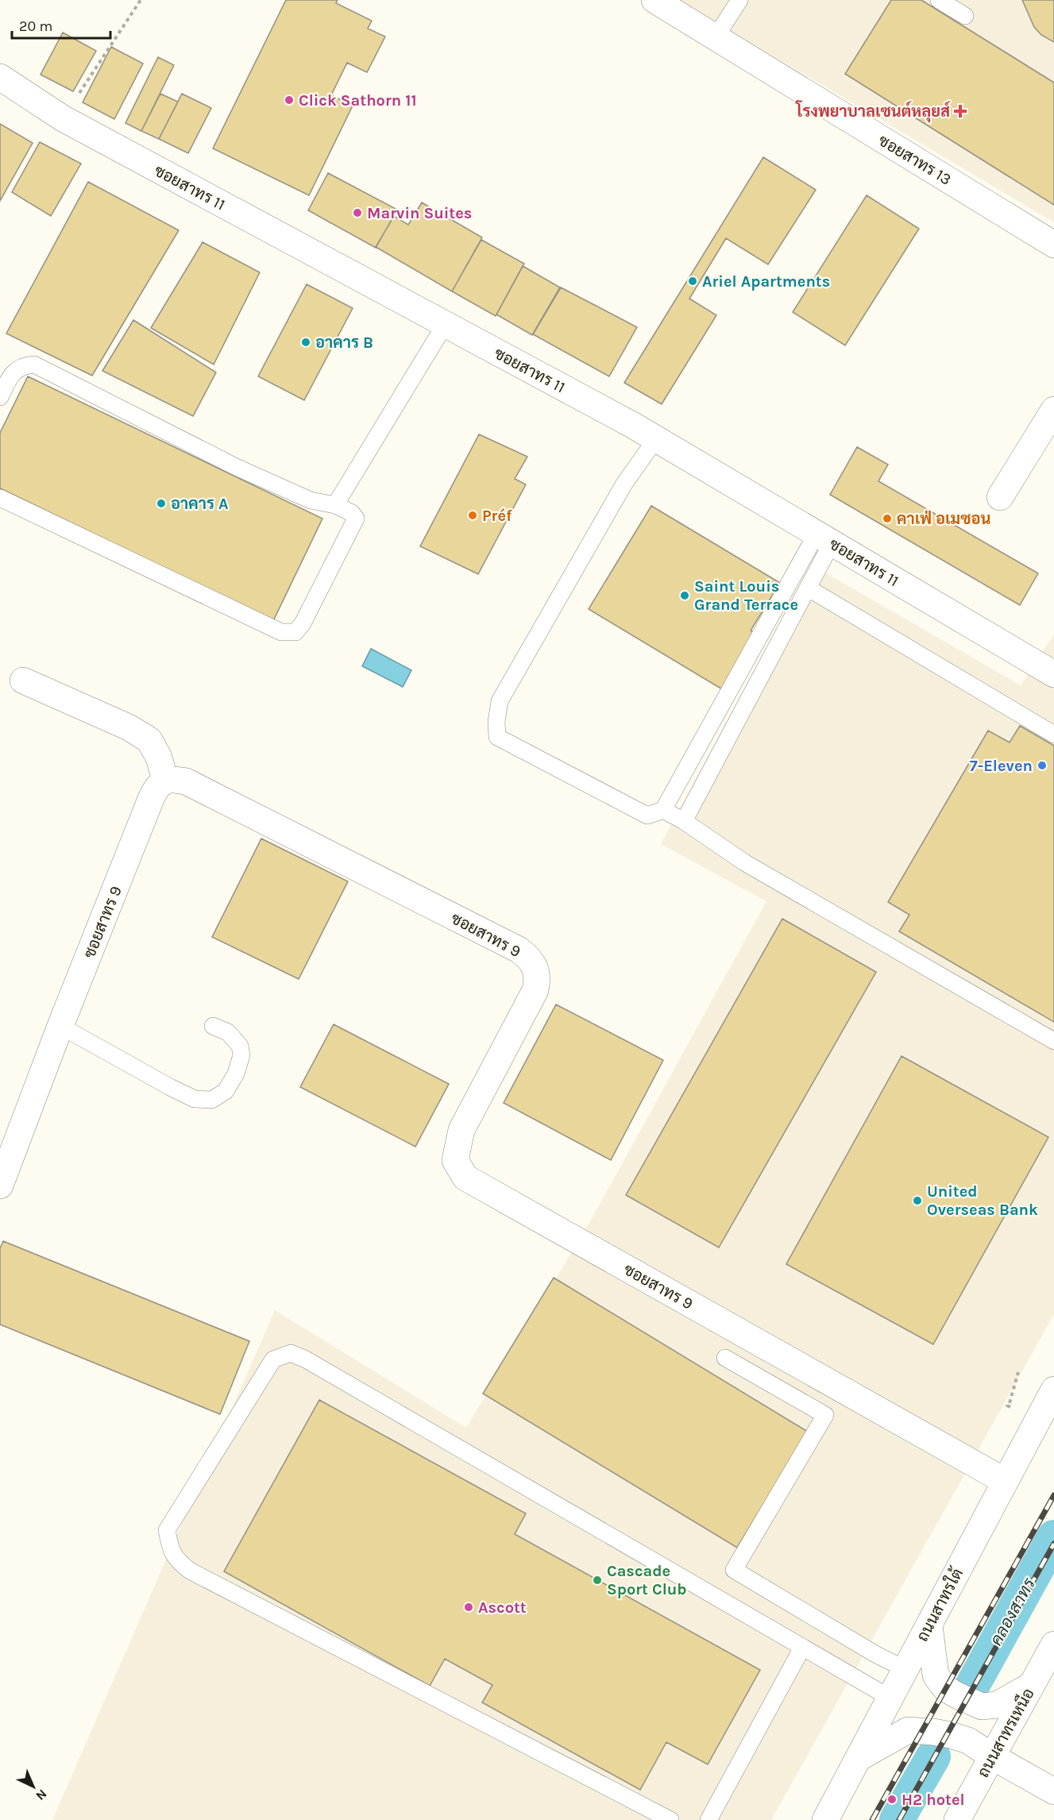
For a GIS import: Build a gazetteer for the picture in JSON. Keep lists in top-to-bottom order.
{
  "streets": {
    "street": [
      "ซอยสาทร 13",
      "ซอยสาทร 11",
      "ซอยสาทร 9",
      "ถนนสาทรใต้",
      "ถนนสาทรเหนือ"
    ]
  },
  "crossings": [
    ["ซอยสาทร 9", "ถนนสาทรใต้"]
  ],
  "water": ["คลองสาทร"],
  "places": {
    "other": [
      "Click Sathorn 11",
      "Marvin Suites",
      "Ariel Apartments",
      "อาคาร B",
      "อาคาร A",
      "Préf",
      "คาเฟ่ อเมซอน",
      "Saint Louis Grand Terrace",
      "7-Eleven",
      "United Overseas Bank",
      "Cascade Sport Club",
      "Ascott",
      "H2 hotel"
    ],
    "health": ["โรงพยาบาลเซนต์หลุยส์"]
  },
  "scale_bar": "20 m",
  "north": "bottom right"
}
